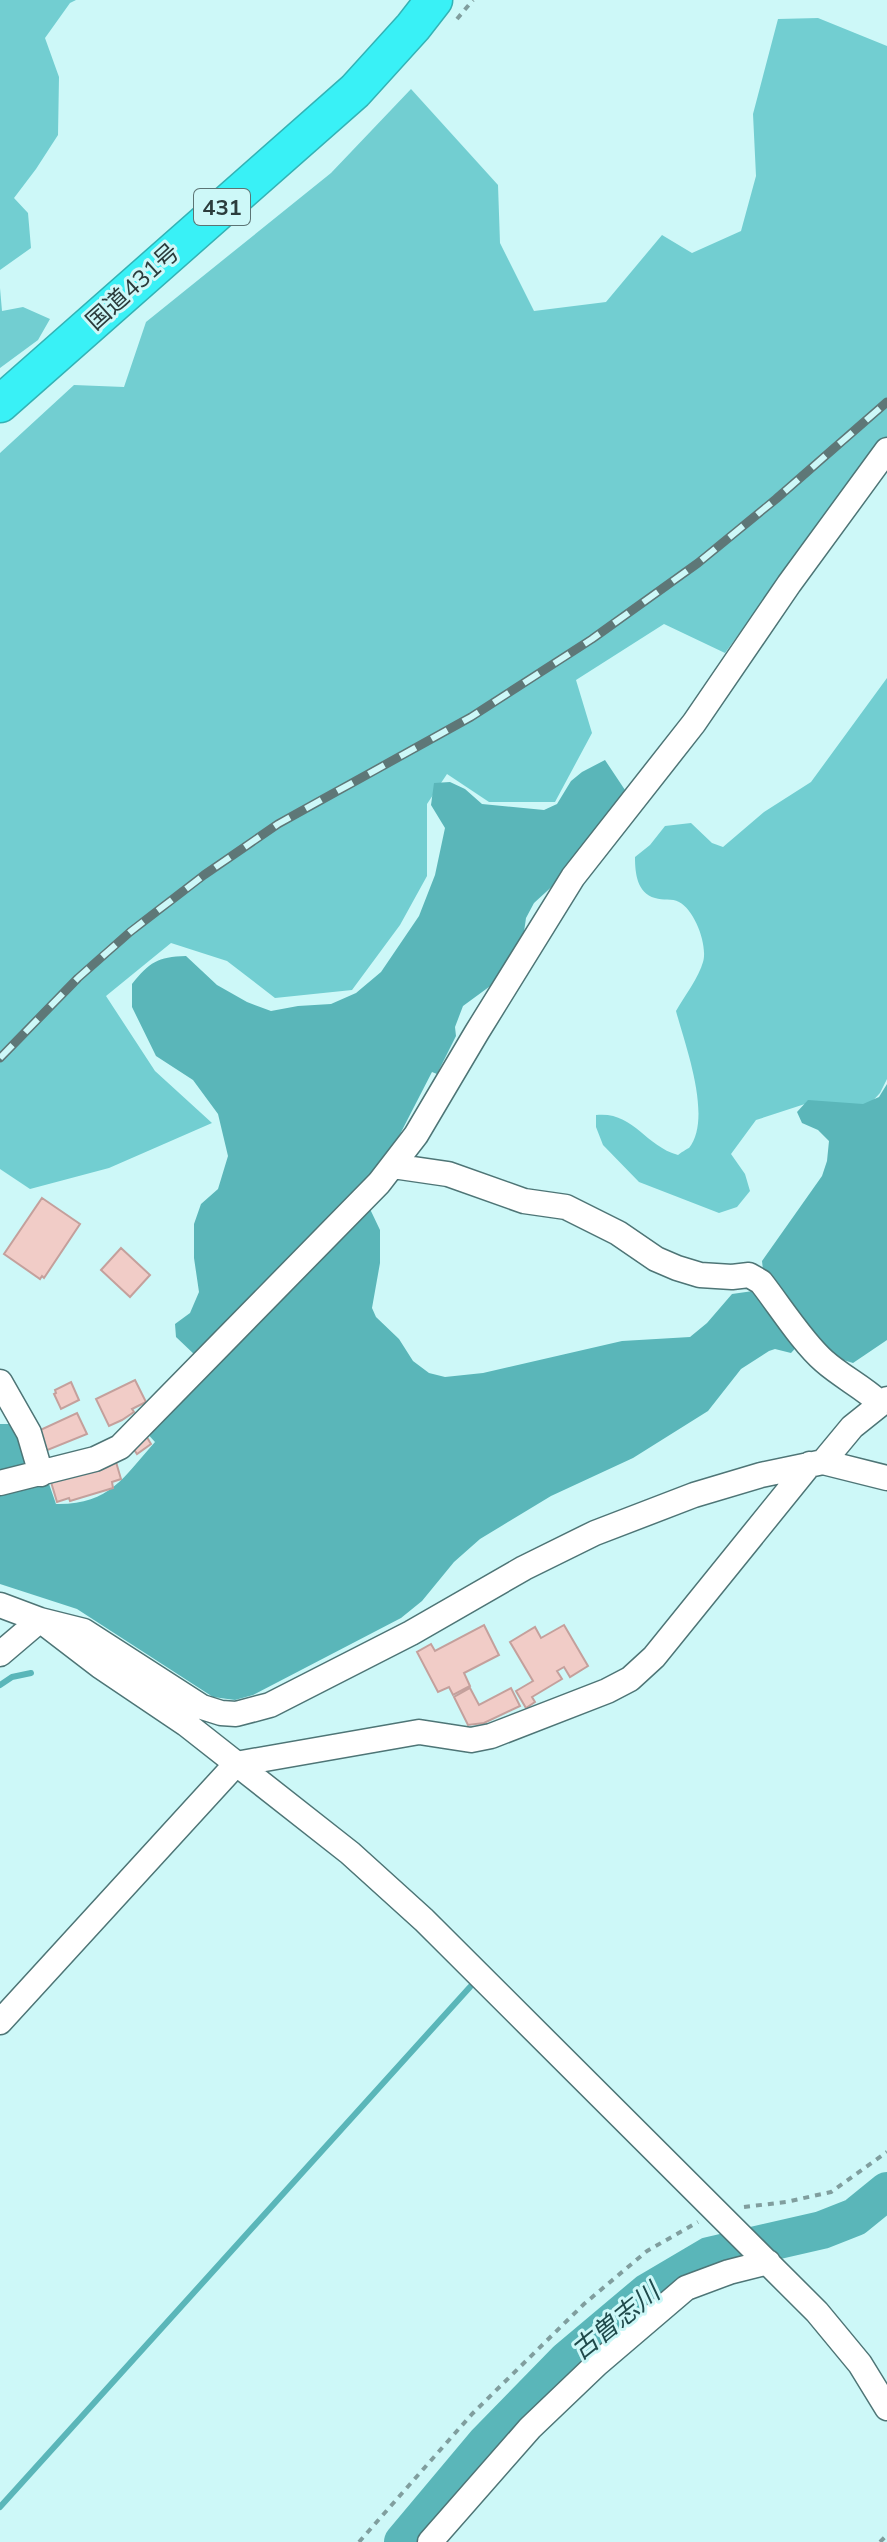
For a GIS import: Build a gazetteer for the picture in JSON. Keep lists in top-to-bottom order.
{
  "streets": {
    "highway": ["431", "国道431号"]
  },
  "water": ["古曽志川"]
}
